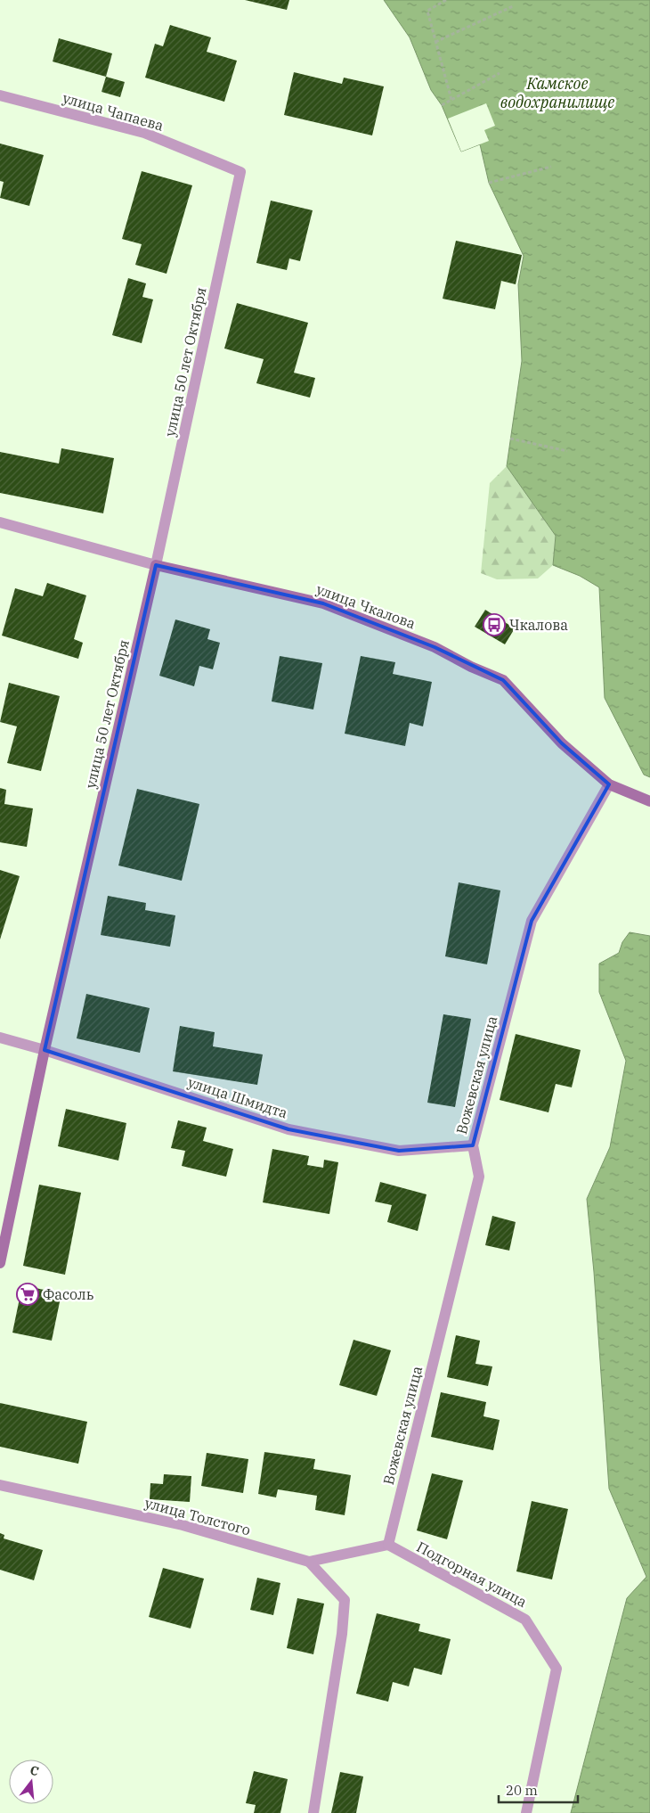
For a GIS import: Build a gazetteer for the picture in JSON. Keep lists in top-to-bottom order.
{
  "streets": {
    "main road": ["улица 50 лет Октября", "улица Чкалова"],
    "street": [
      "улица Чапаева",
      "Вожевская улица",
      "улица Шмидта",
      "улица Толстого",
      "Подгорная улица"
    ]
  },
  "crossings": [
    ["улица Чапаева", "улица 50 лет Октября"],
    ["улица 50 лет Октября", "улица Чкалова"],
    ["улица 50 лет Октября", "улица Шмидта"],
    ["улица Чкалова", "Вожевская улица"],
    ["Вожевская улица", "улица Шмидта"],
    ["Вожевская улица", "улица Толстого"],
    ["Вожевская улица", "Подгорная улица"],
    ["улица Толстого", "Подгорная улица"]
  ],
  "water": ["Камское водохранилище"],
  "places": {
    "bus stop": ["Чкалова"],
    "supermarket": ["Фасоль"]
  },
  "scale_bar": "20 m",
  "north": "top"
}
